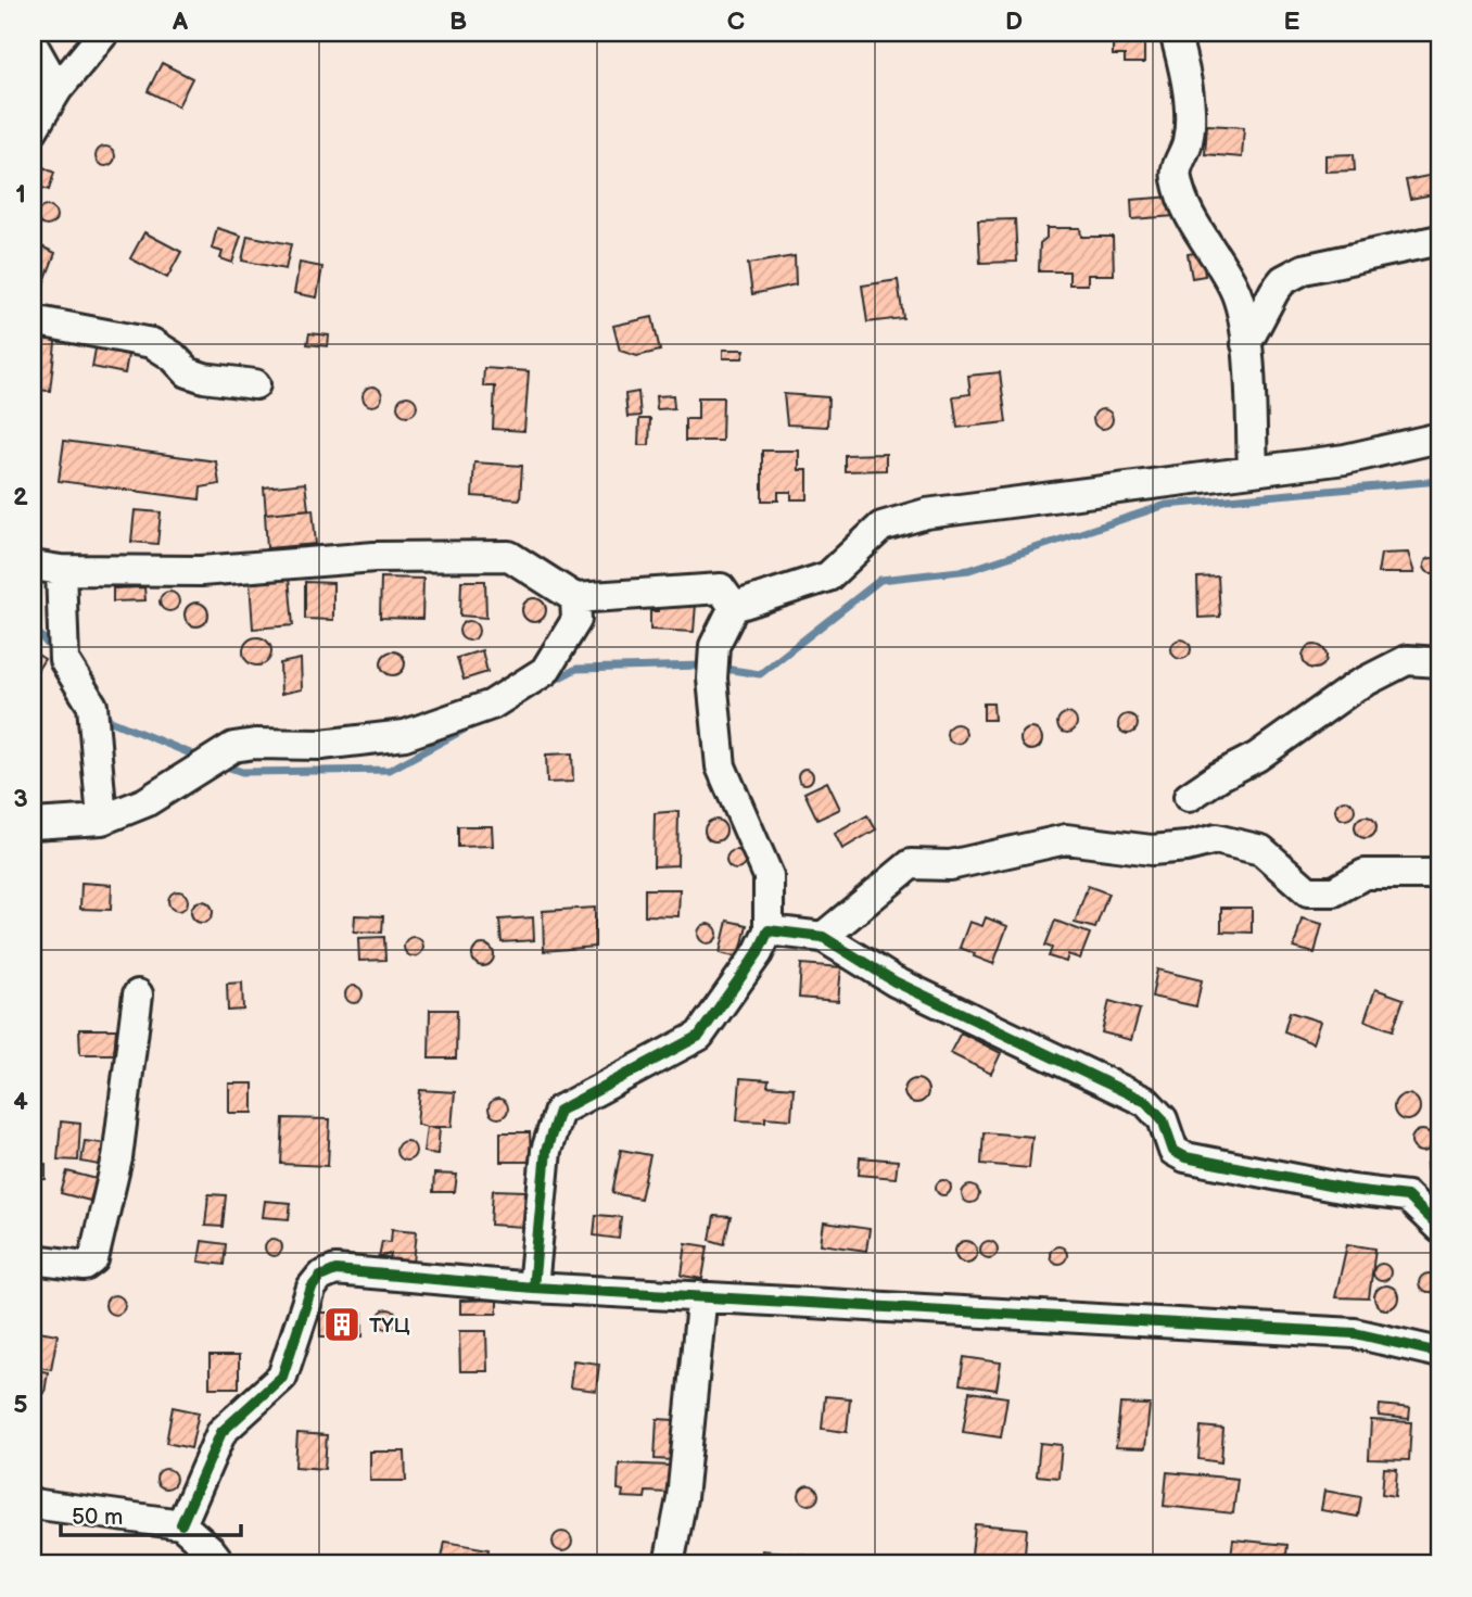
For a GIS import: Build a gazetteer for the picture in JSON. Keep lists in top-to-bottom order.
{
  "places": {
    "building": ["ТҮЦ"]
  },
  "scale_bar": "50 m",
  "grid": {
    "columns": [
      "A",
      "B",
      "C",
      "D",
      "E"
    ],
    "rows": [
      "1",
      "2",
      "3",
      "4",
      "5"
    ]
  }
}
